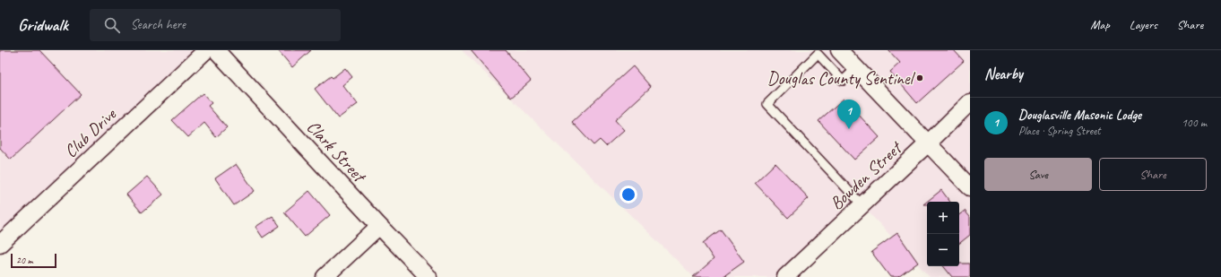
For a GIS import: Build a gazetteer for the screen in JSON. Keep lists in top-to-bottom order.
{
  "streets": {
    "street": ["Club Drive", "Clark Street", "Bowden Street"]
  },
  "places": ["Douglas County Sentinel"],
  "scale_bar": "20 m",
  "page": {
    "header": "Gridwalk",
    "search": "Search here",
    "nav": ["Map", "Layers", "Share"],
    "heading": "Nearby",
    "list": [
      {
        "mark": "1",
        "name": "Douglasville Masonic Lodge",
        "note": "Place · Spring Street",
        "value": "100 m"
      }
    ],
    "pins": "1",
    "buttons": ["Save", "Share"],
    "map_buttons": ["+", "−"],
    "scale": "20 m"
  }
}
